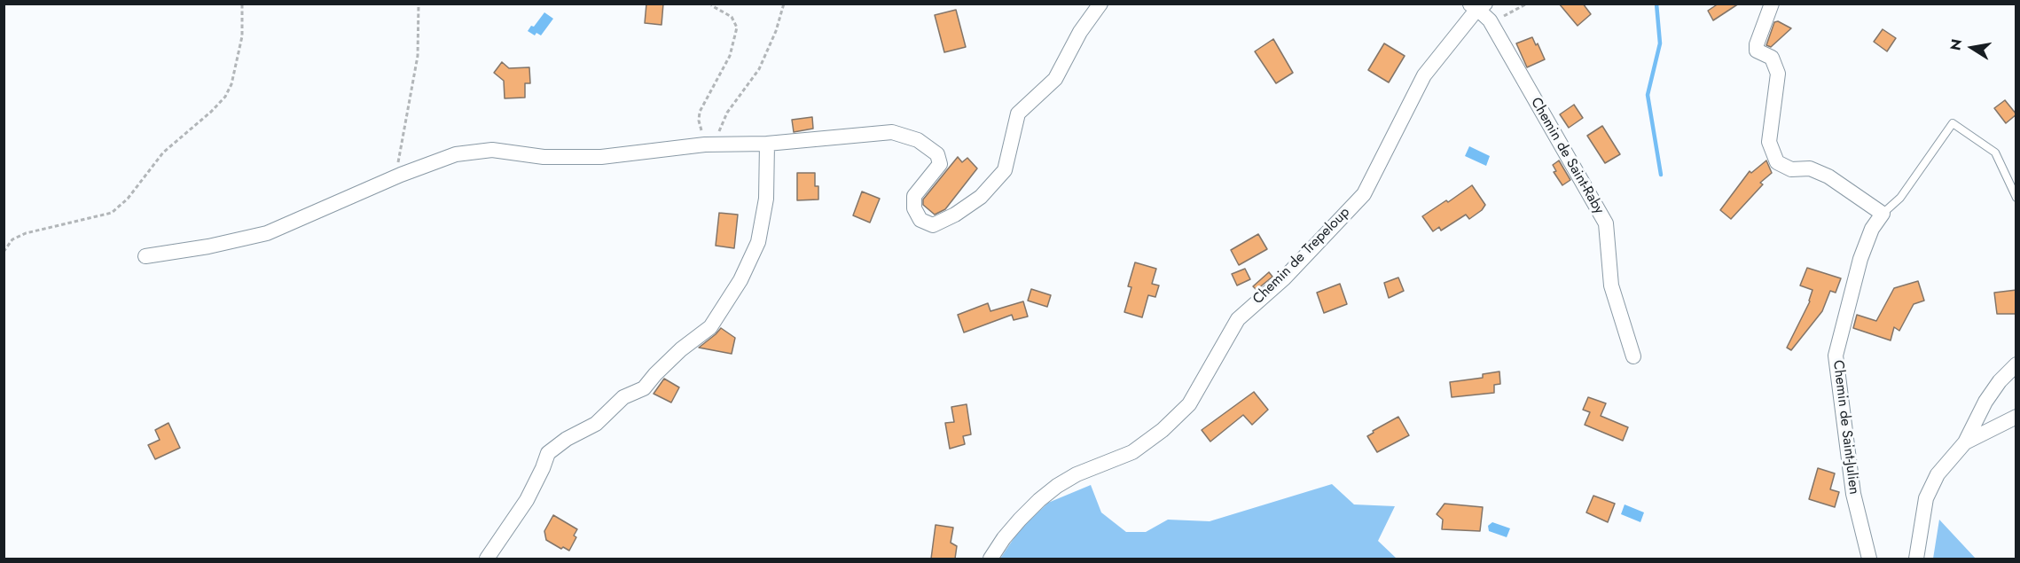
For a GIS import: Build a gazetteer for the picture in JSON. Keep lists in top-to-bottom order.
{
  "streets": {
    "street": ["Chemin de Saint-Raby", "Chemin de Trepeloup", "Chemin de Saint-Julien"]
  },
  "crossings": [
    ["Chemin de Saint-Raby", "Chemin de Trepeloup"]
  ],
  "north": "left"
}
